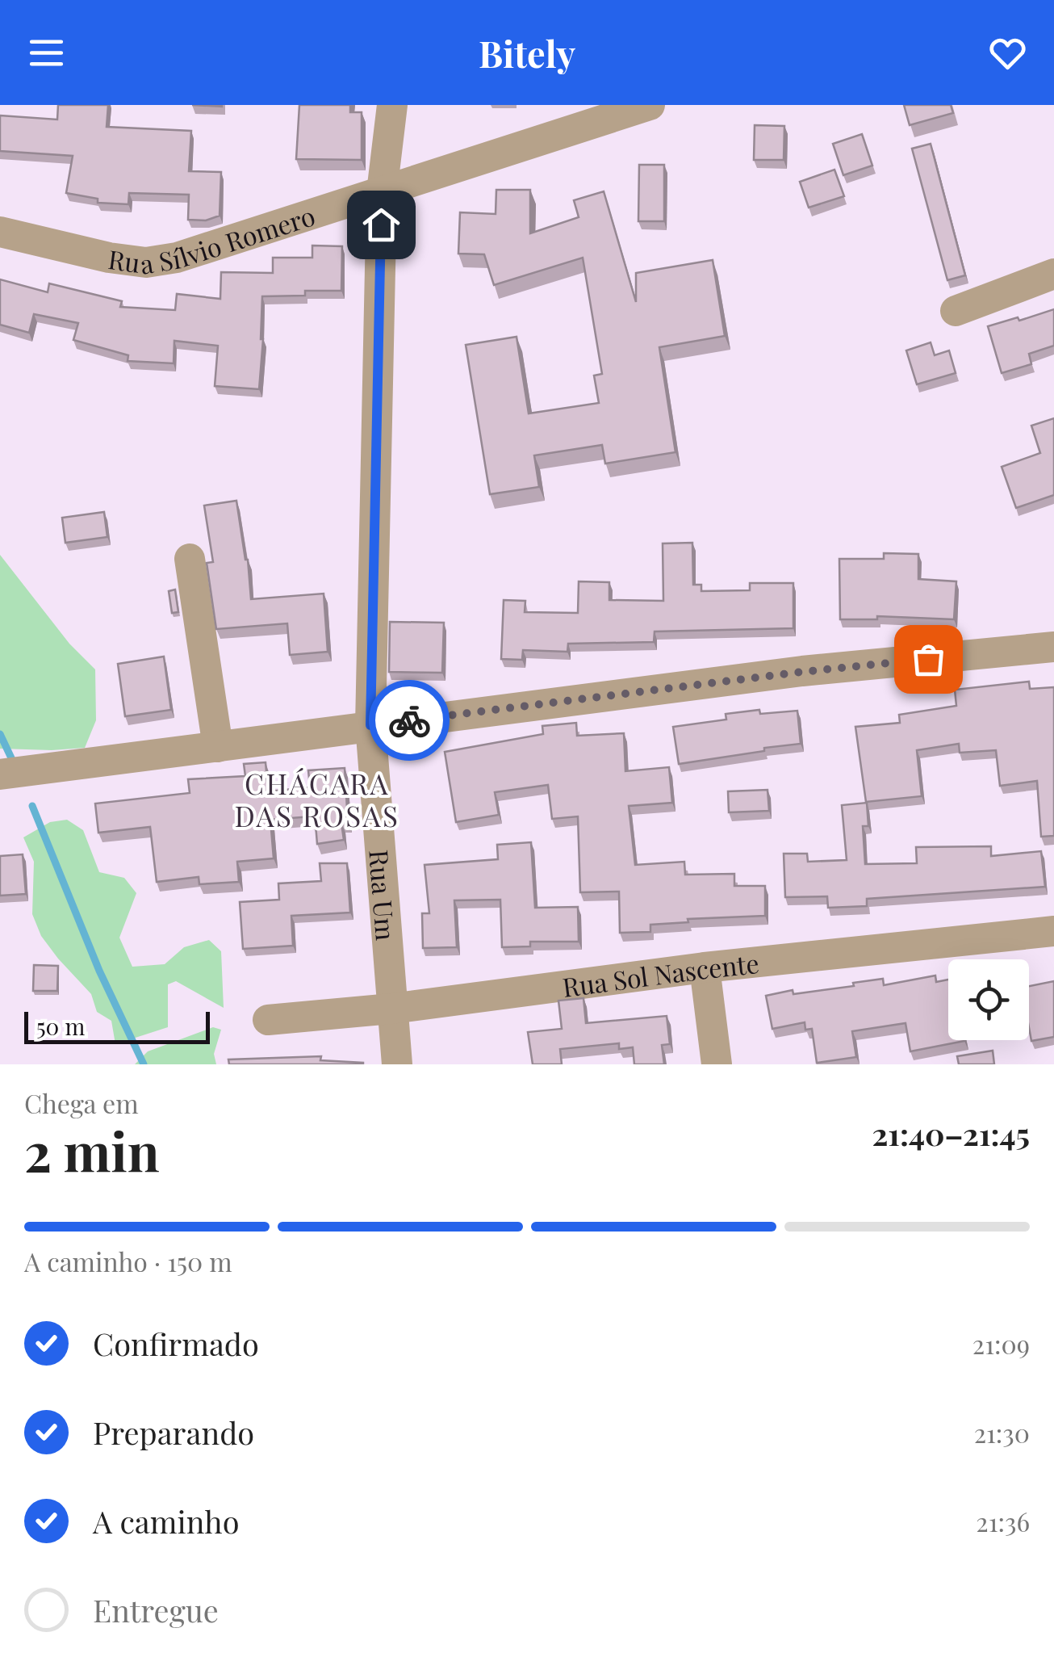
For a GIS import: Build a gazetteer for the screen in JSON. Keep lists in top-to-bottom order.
{
  "streets": {
    "street": ["Rua Sílvio Romero", "Rua Um", "Rua Sol Nascente"]
  },
  "crossings": [
    ["Rua Sílvio Romero", "Rua Um"],
    ["Rua Um", "Rua Sol Nascente"]
  ],
  "districts": ["CHÁCARA DAS ROSAS"],
  "scale_bar": "50 m",
  "page": {
    "header": "Bitely",
    "scale": "50 m",
    "heading": ["2 min", "Chega em", "21:40–21:45"],
    "bar": "A caminho · 150 m",
    "list": [
      ["Confirmado", "21:09"],
      ["Preparando", "21:30"],
      ["A caminho", "21:36"],
      "Entregue"
    ]
  }
}
